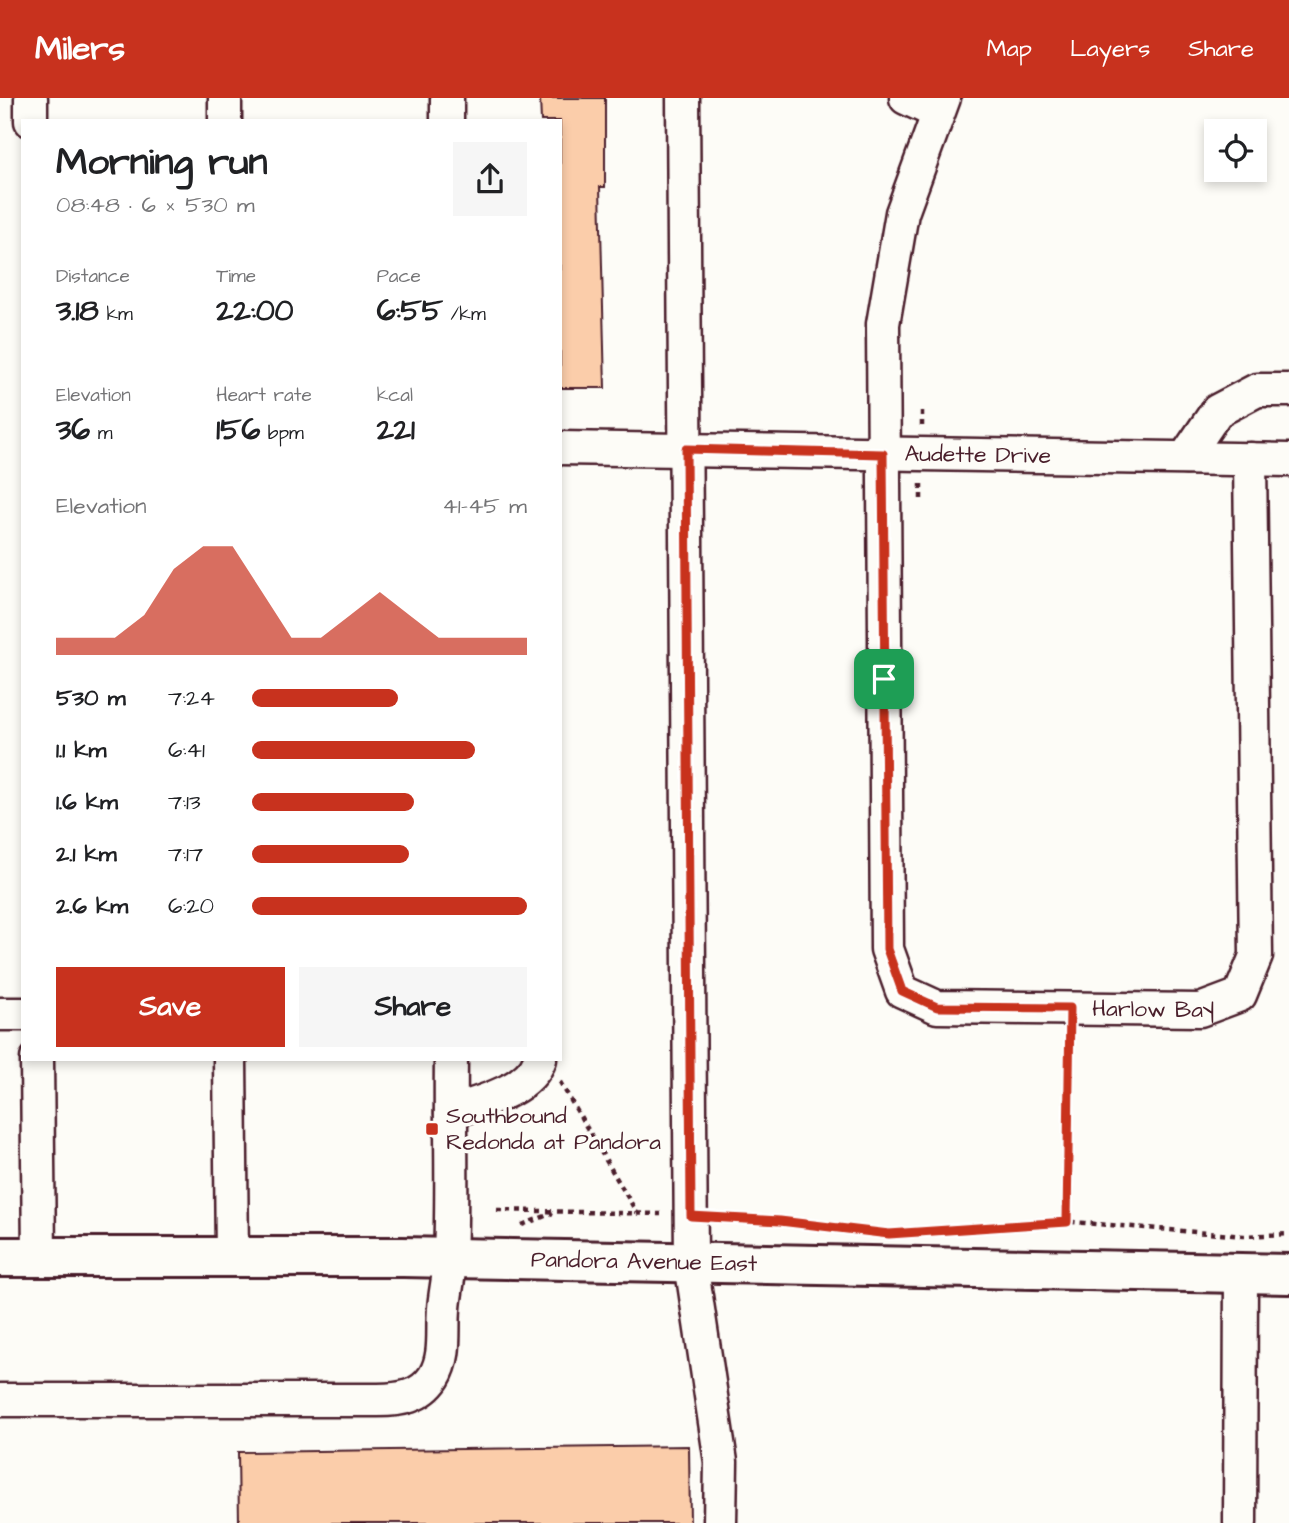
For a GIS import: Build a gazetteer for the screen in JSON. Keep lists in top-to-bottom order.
{
  "streets": {
    "main road": ["Pandora Avenue East"],
    "street": ["Audette Drive", "Harlow Bay"]
  },
  "crossings": [
    ["Audette Drive", "Harlow Bay"]
  ],
  "places": {
    "transit": ["Southbound Redonda at Pandora"]
  },
  "page": {
    "header": "Milers",
    "nav": ["Map", "Layers", "Share"],
    "heading": ["Morning run", "08:48 · 6 × 530 m"],
    "stats": [
      ["Distance", "3.18 km"],
      ["Time", "22:00"],
      ["Pace", "6:55 /km"],
      ["Elevation", "36 m"],
      ["Heart rate", "156 bpm"],
      ["kcal", "221"]
    ],
    "chart": ["Elevation", "41–45 m"],
    "list": [
      {
        "name": "530 m",
        "note": "7:24"
      },
      {
        "name": "1.1 km",
        "note": "6:41"
      },
      {
        "name": "1.6 km",
        "note": "7:13"
      },
      {
        "name": "2.1 km",
        "note": "7:17"
      },
      {
        "name": "2.6 km",
        "note": "6:20"
      }
    ],
    "buttons": ["Save", "Share"]
  }
}
